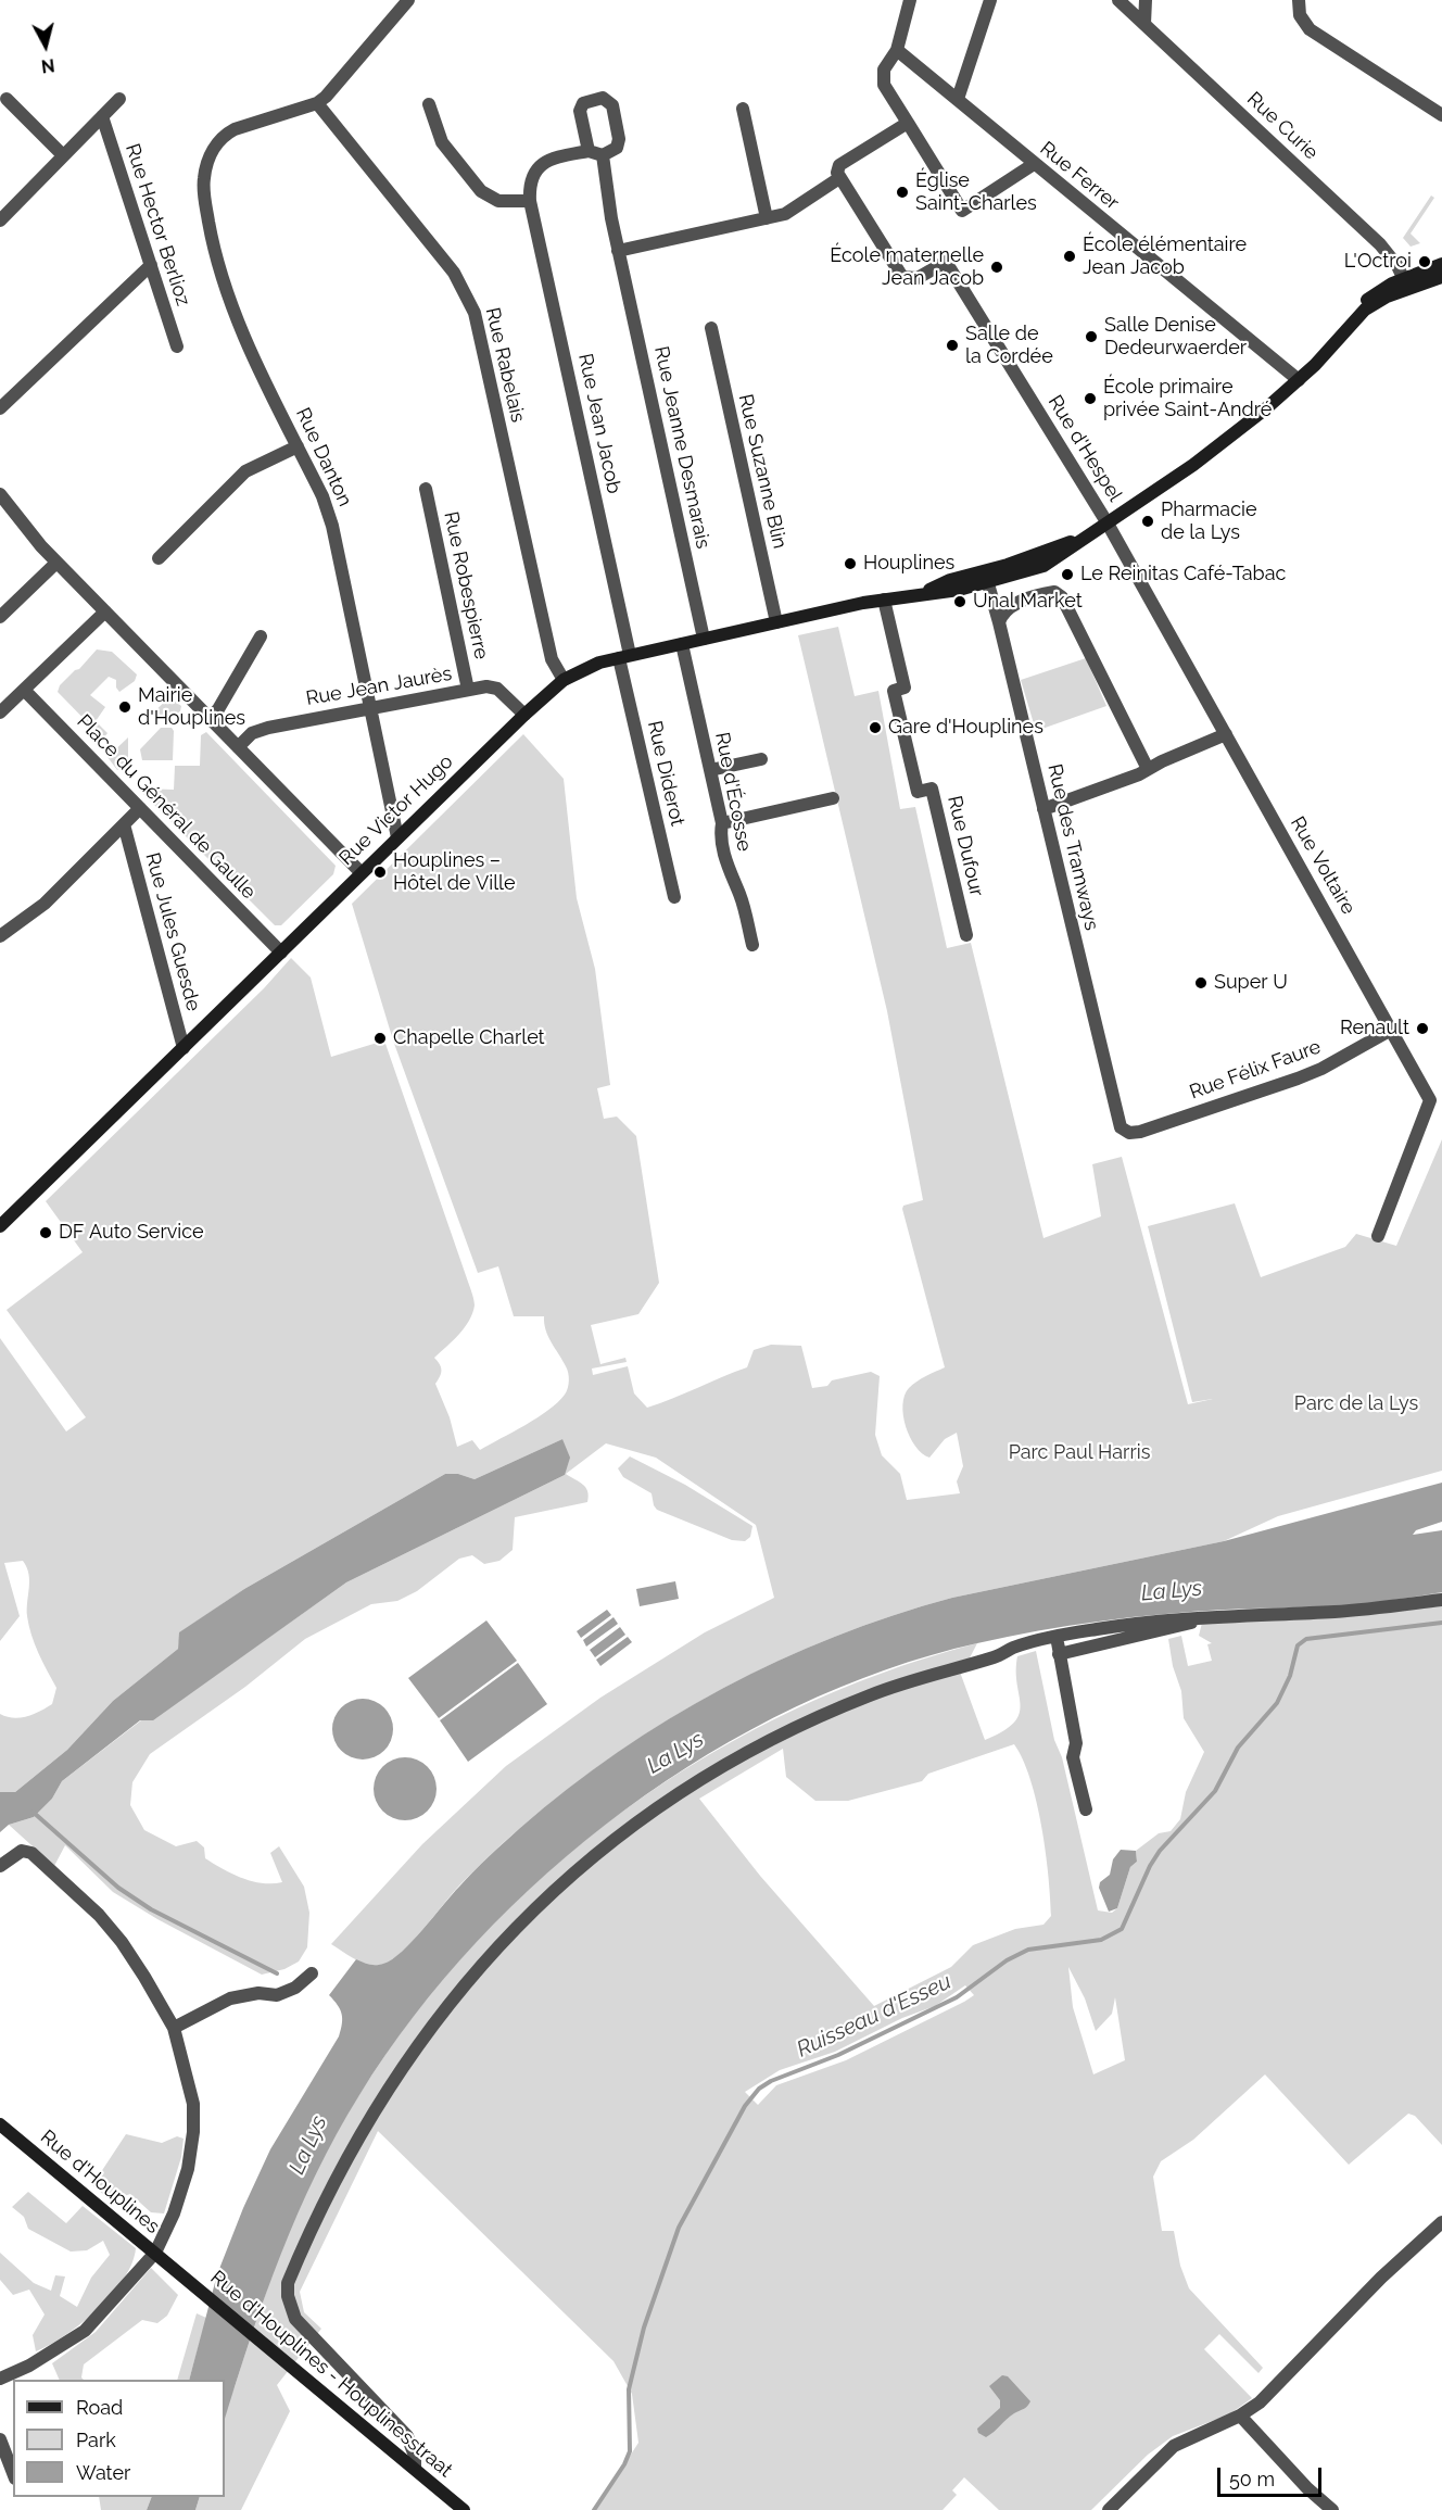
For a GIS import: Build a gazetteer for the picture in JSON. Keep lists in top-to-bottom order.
{
  "streets": {
    "main road": ["Rue Victor Hugo", "Rue d'Houplines", "Rue d'Houplines - Houplinesstraat"],
    "street": [
      "Rue Curie",
      "Rue Ferrer",
      "Rue Hector Berlioz",
      "Rue Rabelais",
      "Rue Jean Jacob",
      "Rue Jeanne Desmarais",
      "Rue d'Hespel",
      "Rue Danton",
      "Rue Suzanne Blin",
      "Rue Robespierre",
      "Rue Jean Jaurès",
      "Rue Diderot",
      "Rue d'Écosse",
      "Place du Général de Gaulle",
      "Rue Dufour",
      "Rue des Tramways",
      "Rue Voltaire",
      "Rue Jules Guesde",
      "Rue Félix Faure"
    ]
  },
  "crossings": [
    ["Rue Curie", "Rue Victor Hugo"],
    ["Rue Ferrer", "Rue Victor Hugo"],
    ["Rue Rabelais", "Rue Danton"],
    ["Rue Rabelais", "Rue Victor Hugo"],
    ["Rue Jean Jacob", "Rue Diderot"],
    ["Rue Jean Jacob", "Rue Victor Hugo"],
    ["Rue Jeanne Desmarais", "Rue Victor Hugo"],
    ["Rue d'Hespel", "Rue Victor Hugo"],
    ["Rue d'Hespel", "Rue Voltaire"],
    ["Rue Danton", "Rue Jean Jaurès"],
    ["Rue Danton", "Rue Victor Hugo"],
    ["Rue Suzanne Blin", "Rue Victor Hugo"],
    ["Rue Robespierre", "Rue Jean Jaurès"],
    ["Rue Jean Jaurès", "Rue Victor Hugo"],
    ["Rue Diderot", "Rue Victor Hugo"],
    ["Rue d'Écosse", "Rue Victor Hugo"],
    ["Place du Général de Gaulle", "Rue Victor Hugo"],
    ["Rue Victor Hugo", "Rue Dufour"],
    ["Rue Victor Hugo", "Rue des Tramways"],
    ["Rue Victor Hugo", "Rue Voltaire"],
    ["Rue Victor Hugo", "Rue Jules Guesde"],
    ["Rue des Tramways", "Rue Félix Faure"],
    ["Rue Voltaire", "Rue Félix Faure"],
    ["Rue d'Houplines", "Rue d'Houplines - Houplinesstraat"]
  ],
  "water": ["La Lys", "Ruisseau d'Esseu"],
  "parks": ["Parc de la Lys", "Parc Paul Harris"],
  "places": [
    "Église Saint-Charles",
    "École élémentaire Jean Jacob",
    "L'Octroi",
    "École maternelle Jean Jacob",
    "Salle Denise Dedeurwaerder",
    "Salle de la Cordée",
    "École primaire privée Saint-André",
    "Pharmacie de la Lys",
    "Houplines",
    "Le Reinitas Café-Tabac",
    "Unal Market",
    "Mairie d'Houplines",
    "Gare d'Houplines",
    "Houplines – Hôtel de Ville",
    "Super U",
    "Renault",
    "Chapelle Charlet",
    "DF Auto Service"
  ],
  "legend": ["Road", "Park", "Water"],
  "scale_bar": "50 m",
  "north": "bottom"
}
